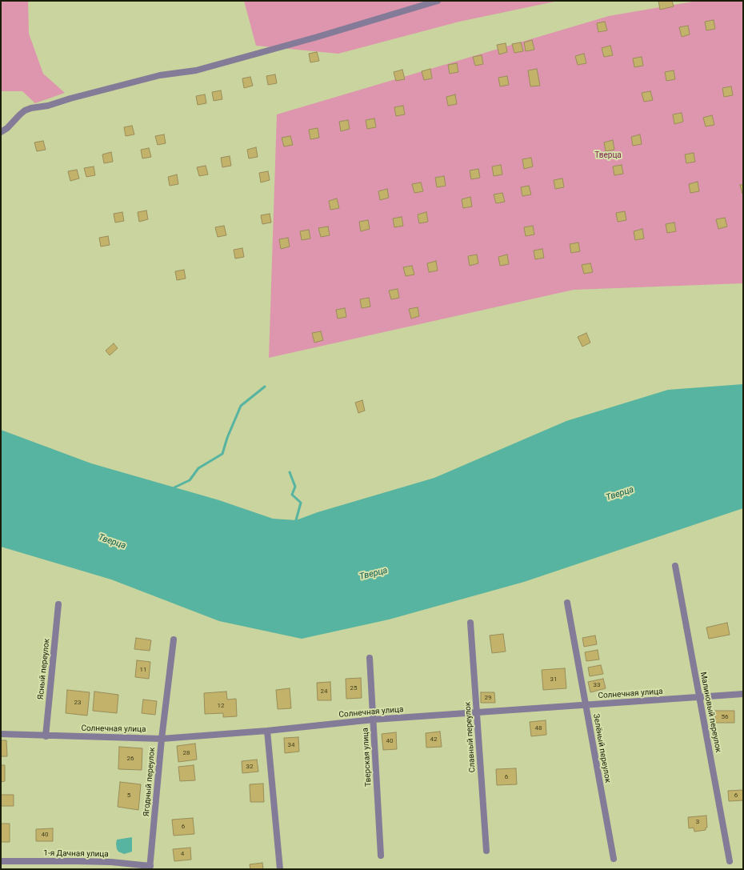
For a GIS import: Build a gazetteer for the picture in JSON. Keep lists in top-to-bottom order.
{
  "streets": {
    "street": [
      "Ясный переулок",
      "Солнечная улица",
      "Малиновый переулок",
      "Славный переулок",
      "Зелёный переулок",
      "Тверская улица",
      "Ягодный переулок",
      "1-я Дачная улица"
    ]
  },
  "crossings": [
    ["Ясный переулок", "Солнечная улица"],
    ["Солнечная улица", "Малиновый переулок"],
    ["Солнечная улица", "Славный переулок"],
    ["Солнечная улица", "Зелёный переулок"],
    ["Солнечная улица", "Тверская улица"],
    ["Солнечная улица", "Ягодный переулок"],
    ["Ягодный переулок", "1-я Дачная улица"]
  ],
  "water": ["Тверца"],
  "parks": ["Тверца"],
  "house_numbers": [
    "11",
    "31",
    "33",
    "25",
    "24",
    "29",
    "23",
    "12",
    "56",
    "48",
    "42",
    "40",
    "34",
    "28",
    "26",
    "32",
    "6",
    "5",
    "6",
    "3",
    "6",
    "40",
    "4"
  ]
}
